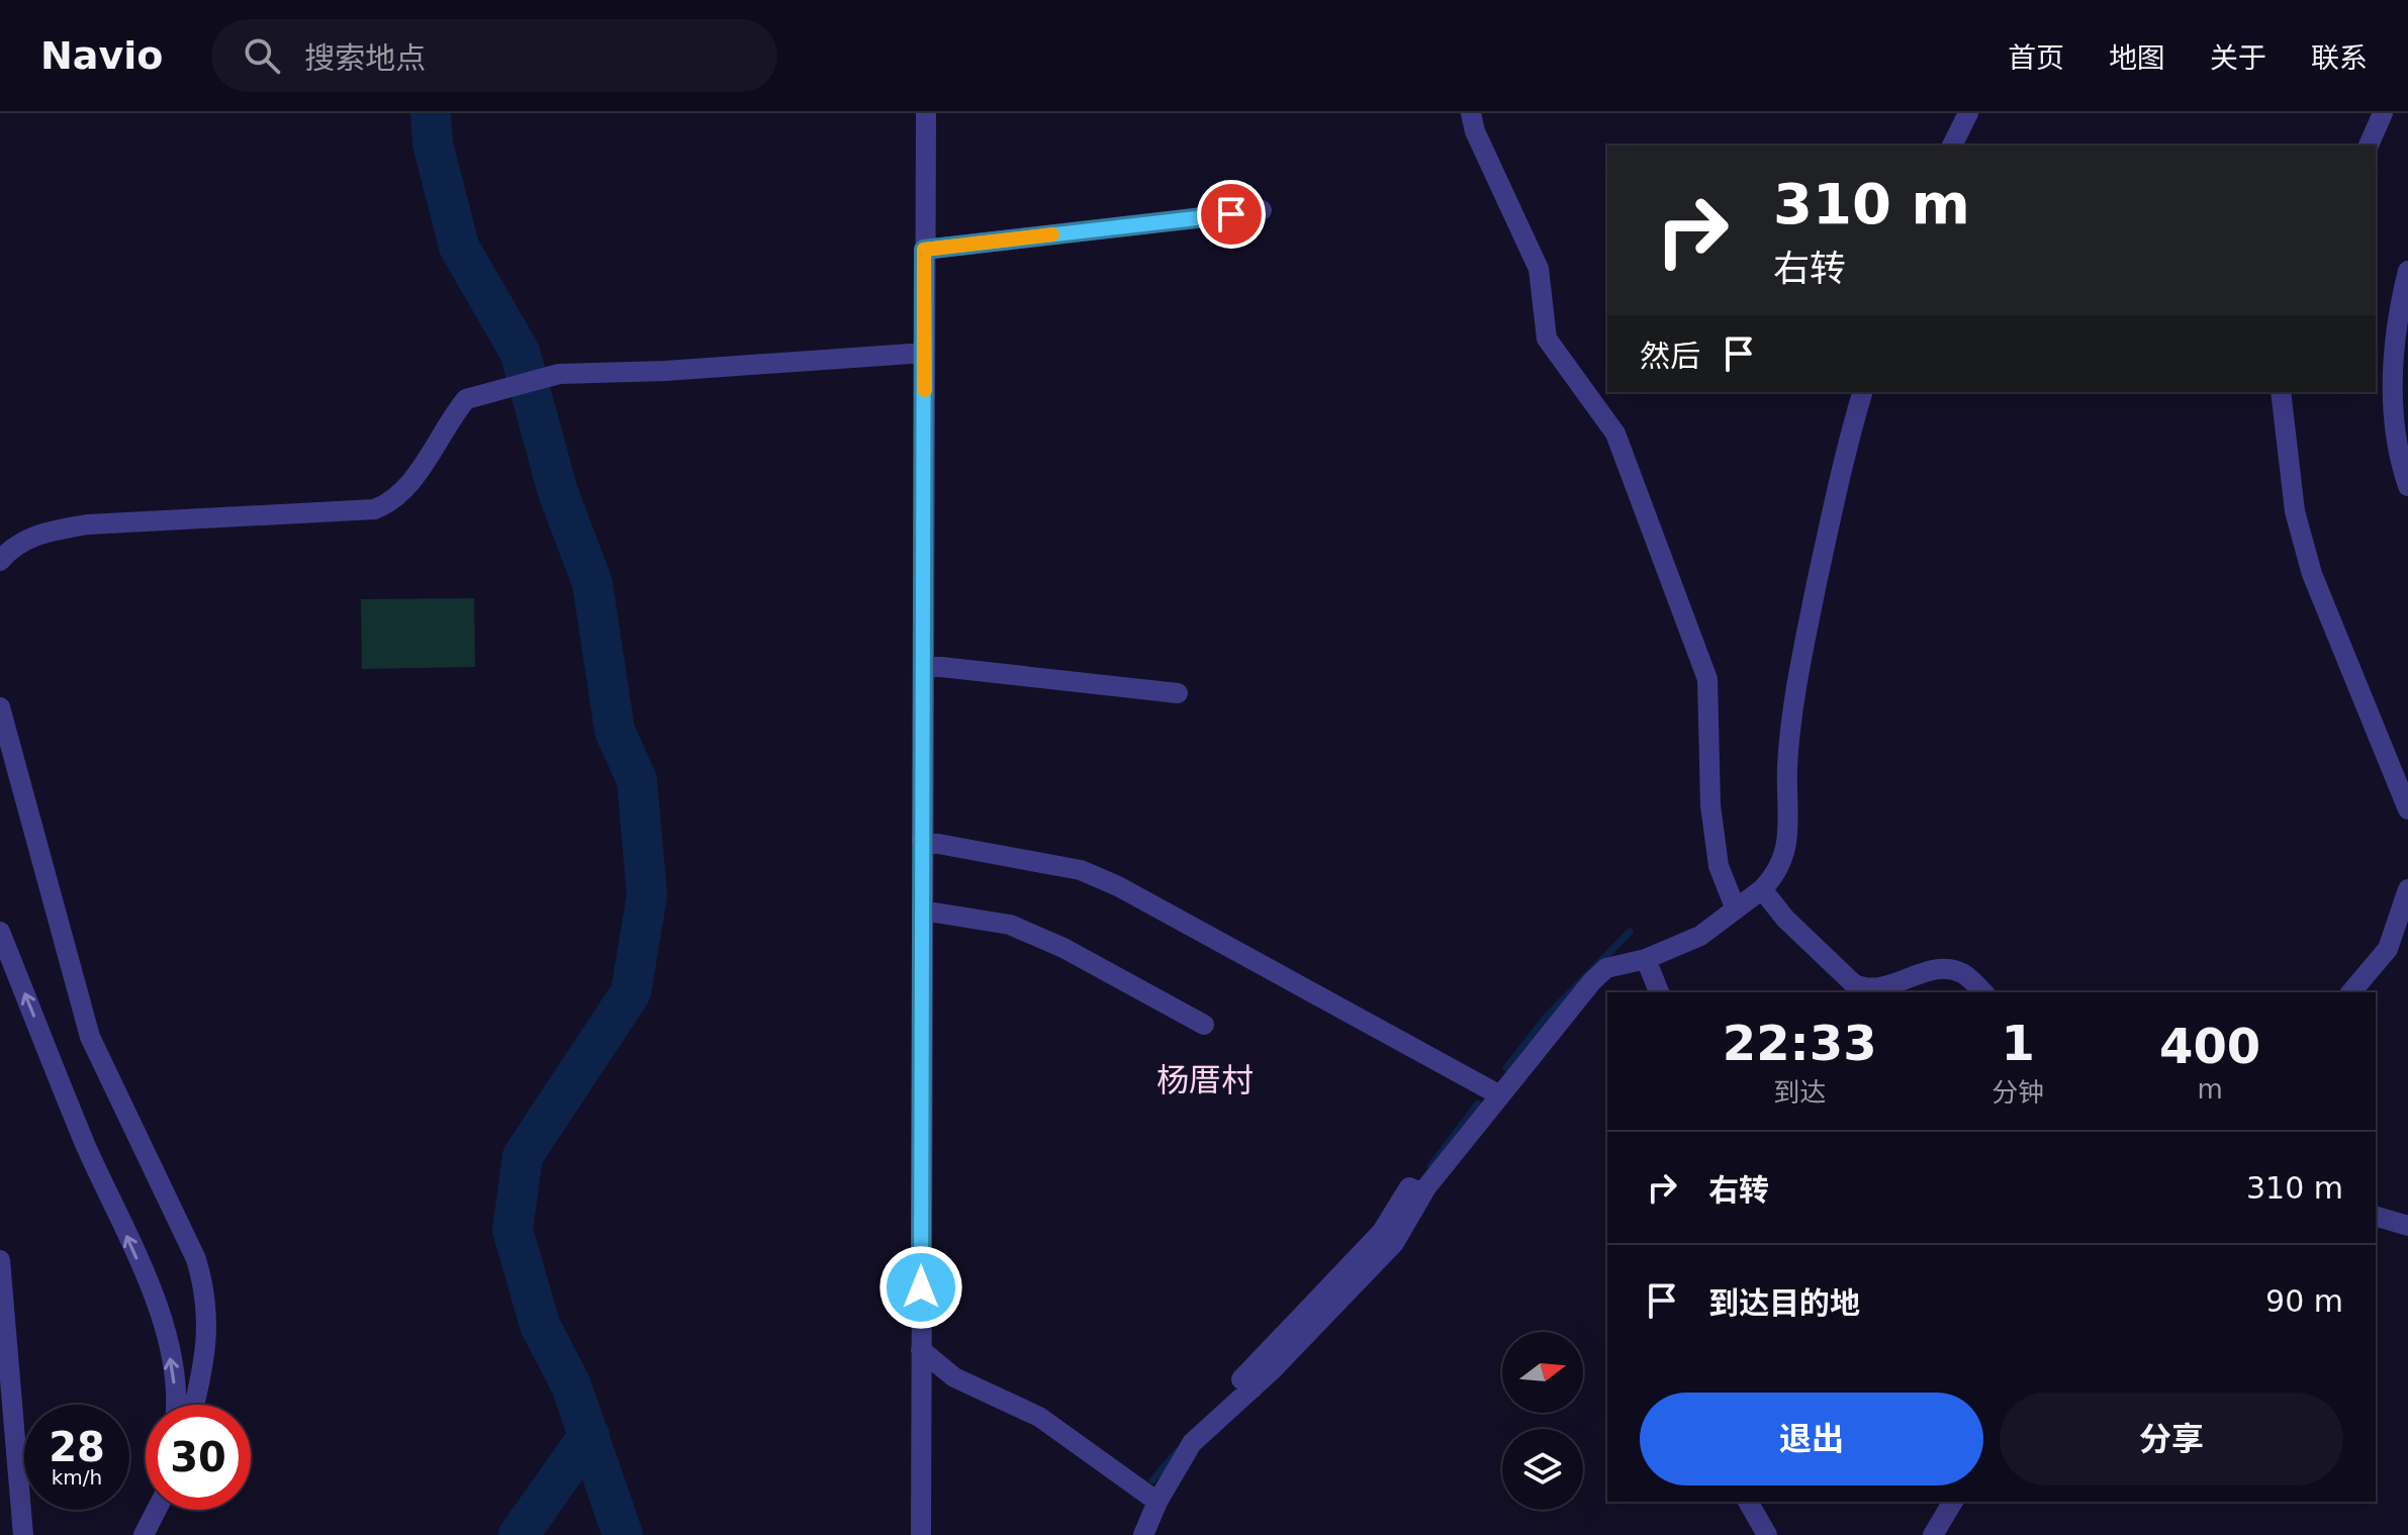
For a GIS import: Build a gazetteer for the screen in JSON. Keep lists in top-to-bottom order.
{
  "districts": ["杨厝村"],
  "north": "right",
  "page": {
    "header": "Navio",
    "search": "搜索地点",
    "nav": [
      "首页",
      "地图",
      "关于",
      "联系"
    ],
    "turn": ["310 m", "右转"],
    "then": "然后",
    "eta": [
      "22:33",
      "到达",
      "1",
      "分钟",
      "400",
      "m"
    ],
    "list": [
      {
        "name": "右转",
        "value": "310 m"
      },
      {
        "name": "到达目的地",
        "value": "90 m"
      }
    ],
    "buttons": ["退出", "分享"],
    "speed": "28 km/h",
    "limit": "30"
  }
}
